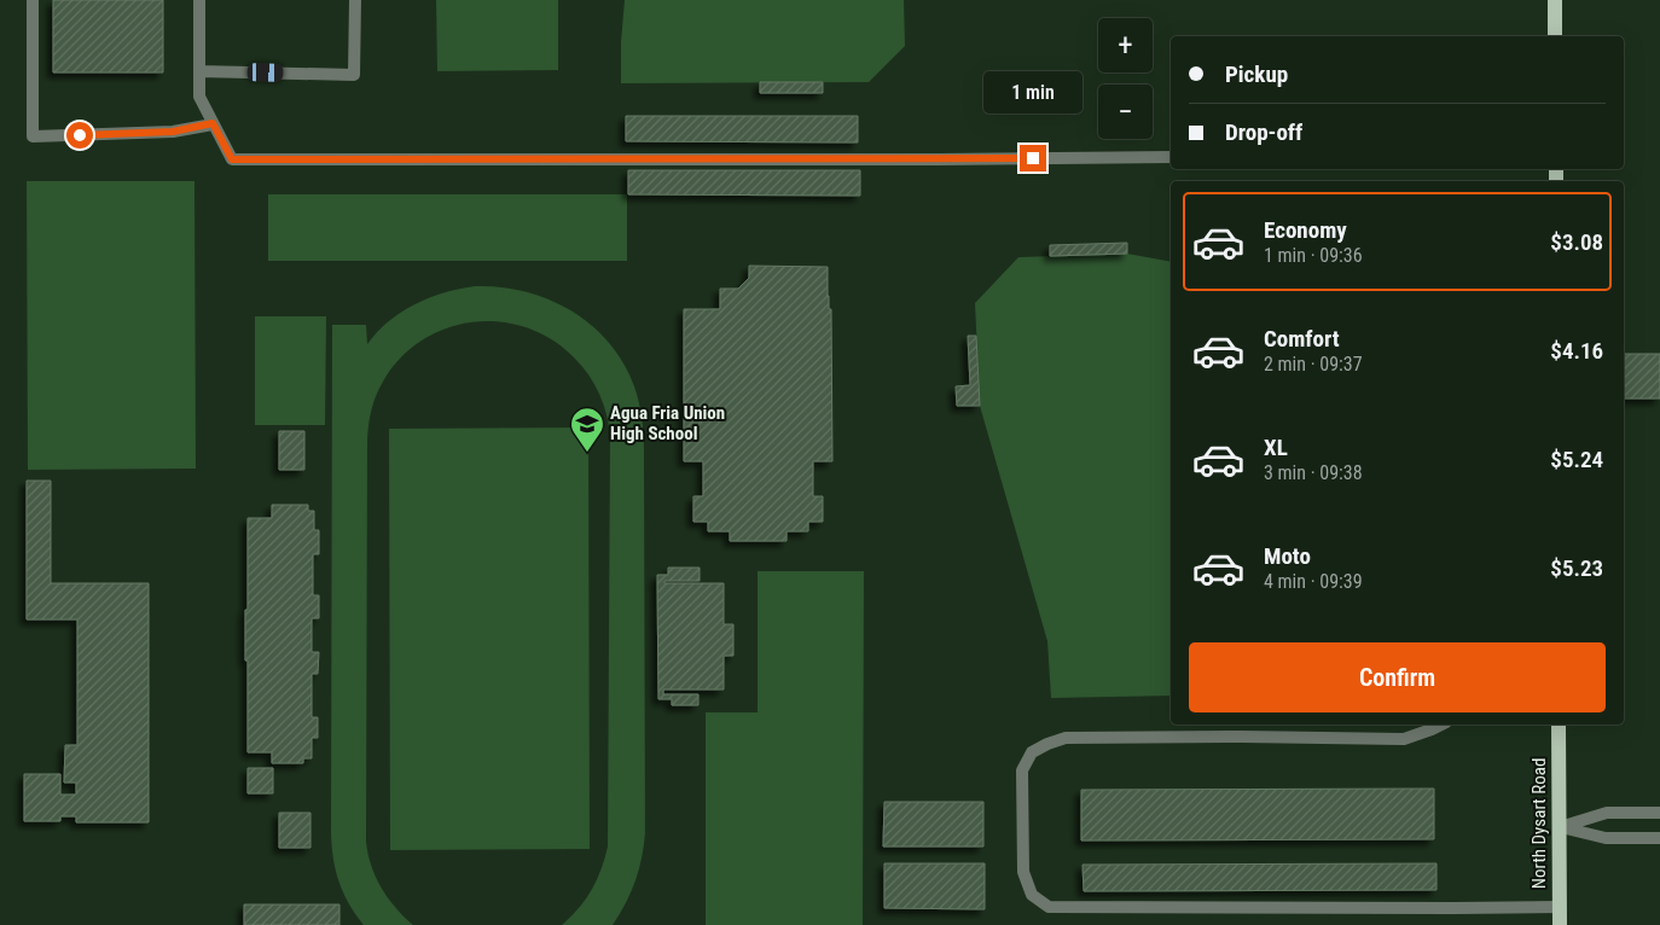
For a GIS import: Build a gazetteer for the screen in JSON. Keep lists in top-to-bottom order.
{
  "streets": {
    "main road": ["North Dysart Road"]
  },
  "places": {
    "school or university": ["Agua Fria Union High School"]
  },
  "page": {
    "map_buttons": ["+", "−"],
    "banner": ["Pickup", "Drop-off"],
    "bubble": "1 min",
    "list": [
      {
        "name": "Economy",
        "note": "1 min · 09:36",
        "value": "$3.08"
      },
      {
        "name": "Comfort",
        "note": "2 min · 09:37",
        "value": "$4.16"
      },
      {
        "name": "XL",
        "note": "3 min · 09:38",
        "value": "$5.24"
      },
      {
        "name": "Moto",
        "note": "4 min · 09:39",
        "value": "$5.23"
      }
    ],
    "buttons": "Confirm"
  }
}
